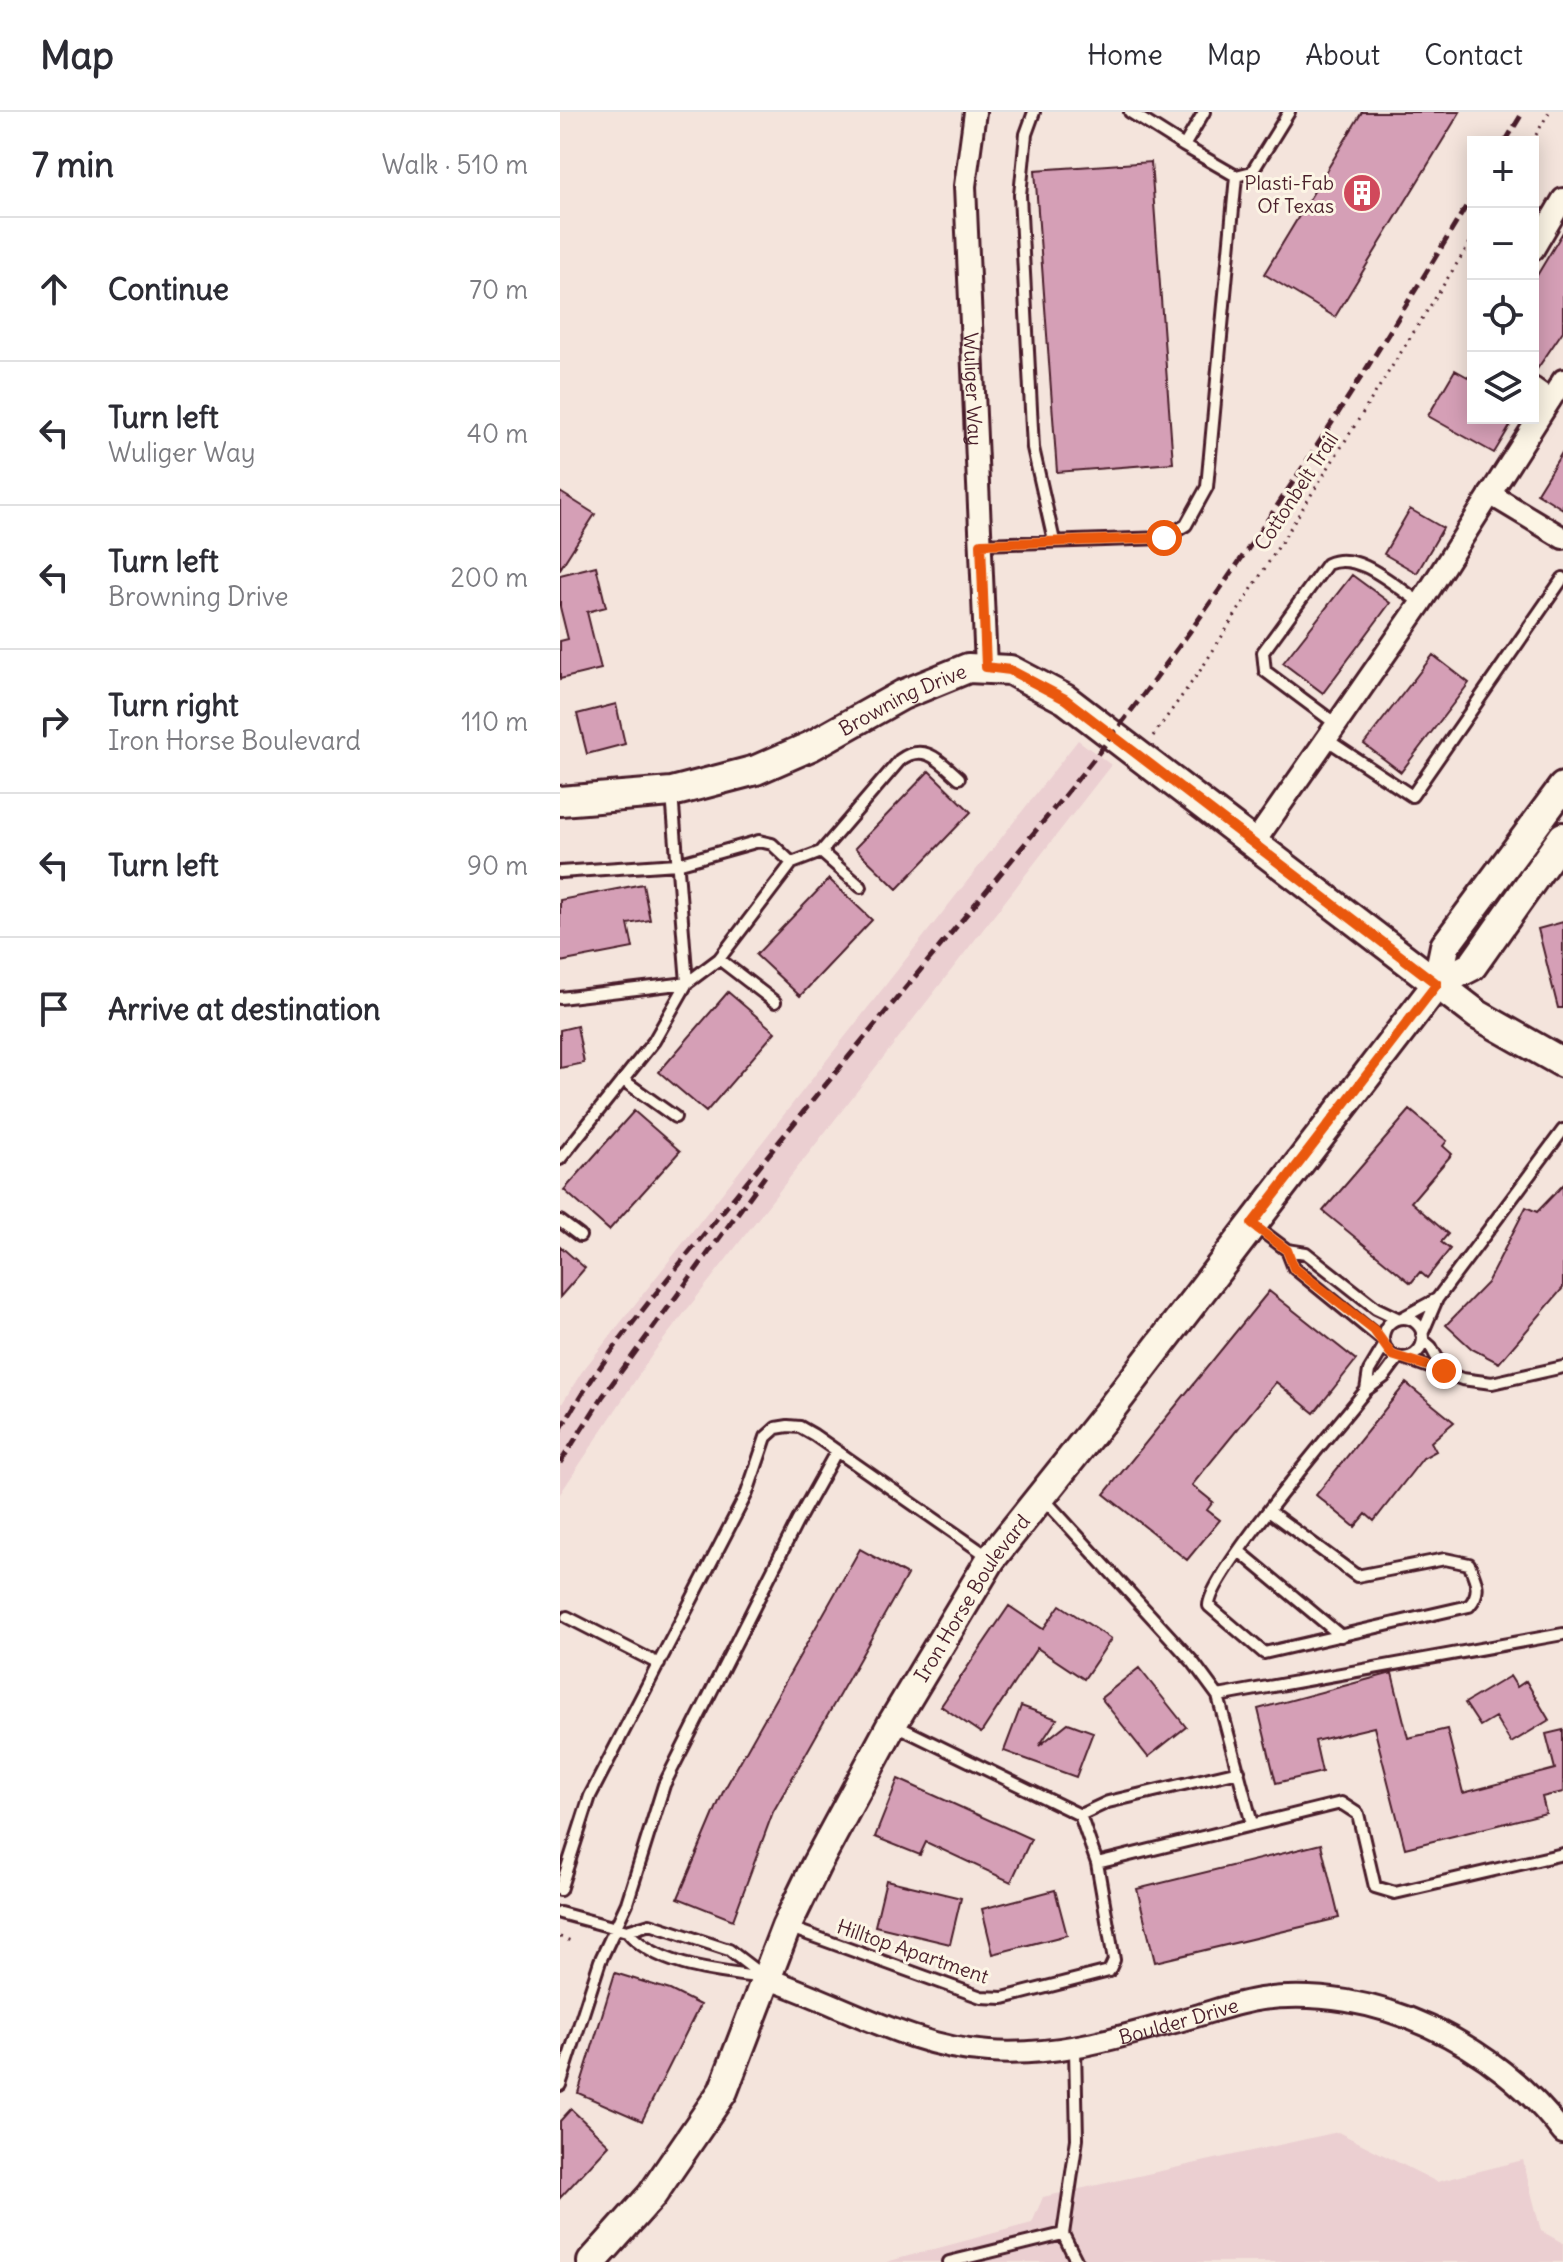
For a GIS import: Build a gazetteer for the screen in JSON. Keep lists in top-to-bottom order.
{
  "streets": {
    "street": [
      "Wuliger Way",
      "Browning Drive",
      "Iron Horse Boulevard",
      "Boulder Drive"
    ],
    "lane": ["Hilltop Apartment"],
    "path": ["Cottonbelt Trail"]
  },
  "crossings": [
    ["Wuliger Way", "Browning Drive"],
    ["Cottonbelt Trail", "Browning Drive"],
    ["Browning Drive", "Iron Horse Boulevard"],
    ["Iron Horse Boulevard", "Hilltop Apartment"],
    ["Iron Horse Boulevard", "Boulder Drive"]
  ],
  "places": {
    "building": ["Plasti-Fab Of Texas"]
  },
  "page": {
    "header": "Map",
    "nav": [
      "Home",
      "Map",
      "About",
      "Contact"
    ],
    "heading": ["7 min", "Walk · 510 m"],
    "map_buttons": ["+", "−"],
    "list": [
      ["Continue", "70 m"],
      ["Turn left", "Wuliger Way", "40 m"],
      ["Turn left", "Browning Drive", "200 m"],
      ["Turn right", "Iron Horse Boulevard", "110 m"],
      ["Turn left", "90 m"],
      "Arrive at destination"
    ]
  }
}
